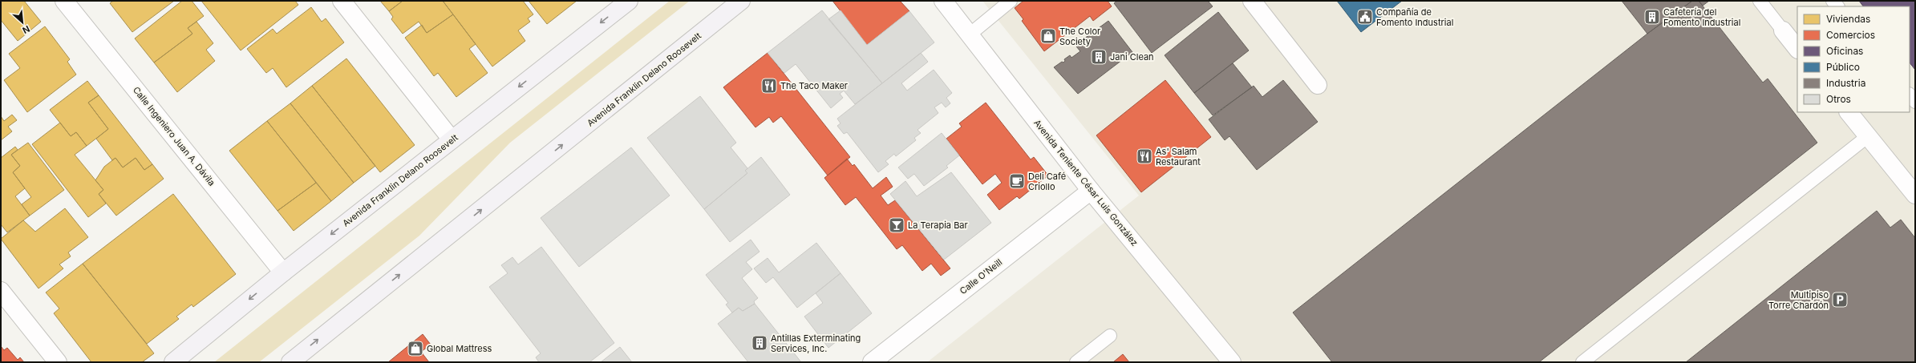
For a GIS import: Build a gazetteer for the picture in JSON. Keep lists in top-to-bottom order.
{
  "streets": {
    "main road": ["Avenida Franklin Delano Roosevelt"],
    "street": ["Calle Ingeniero Juan A. Dávila", "Avenida Teniente César Luis González", "Calle O'Neill"]
  },
  "crossings": [
    ["Avenida Franklin Delano Roosevelt", "Calle Ingeniero Juan A. Dávila"],
    ["Avenida Teniente César Luis González", "Calle O'Neill"]
  ],
  "places": {
    "public building": ["Compañía de Fomento Industrial"],
    "building": ["Cafetería del Fomento Industrial", "Jani Clean", "Antillas Exterminating Services, Inc."],
    "shop": ["The Color Society", "Global Mattress"],
    "restaurant": ["The Taco Maker", "As' Salam Restaurant"],
    "cafe": ["Deli Café Criollo"],
    "bar": ["La Terapia Bar"],
    "parking": ["Multipiso Torre Chardón"]
  },
  "legend": [
    "Viviendas",
    "Comercios",
    "Oficinas",
    "Público",
    "Industria",
    "Otros"
  ],
  "north": "bottom right"
}
